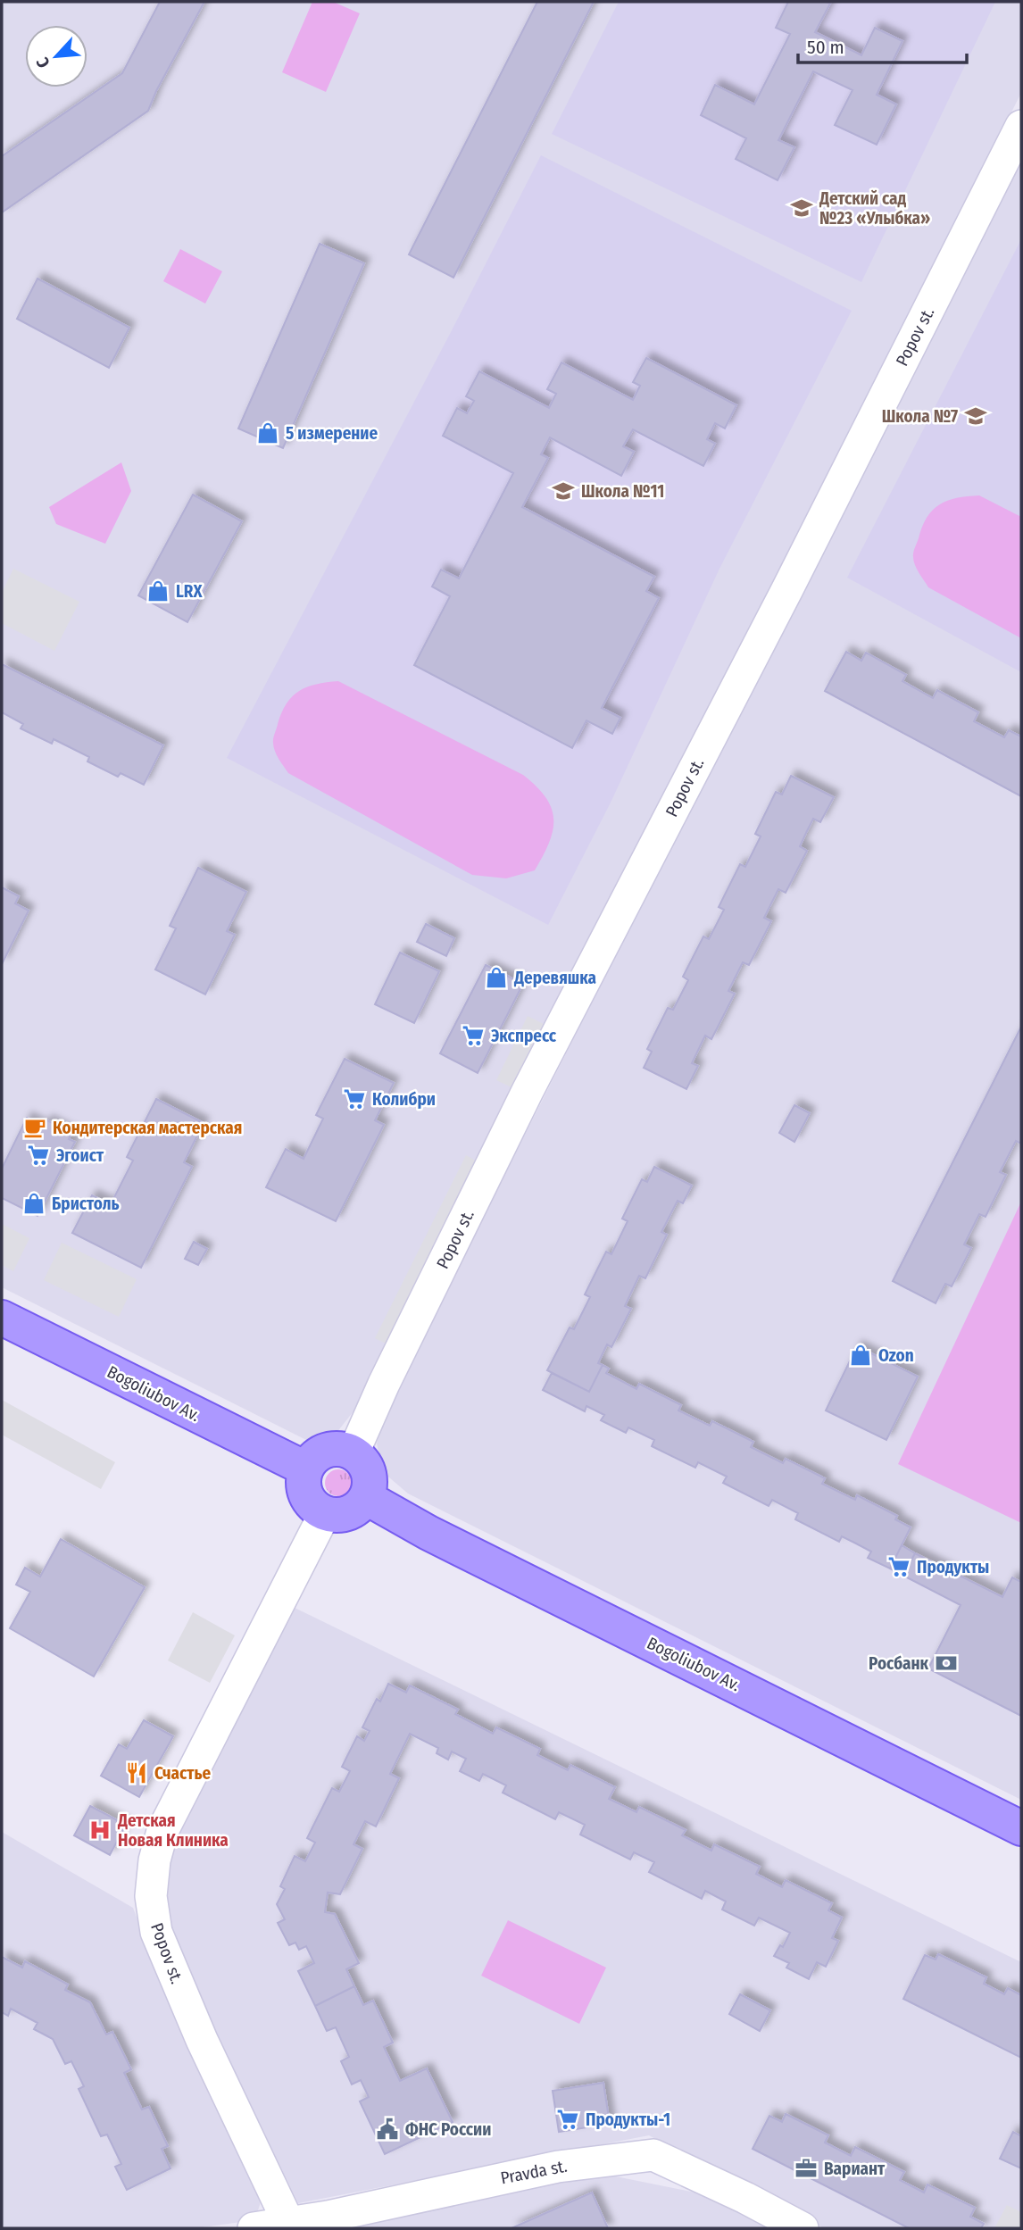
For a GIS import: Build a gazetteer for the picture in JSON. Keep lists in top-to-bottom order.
{
  "streets": {
    "main road": ["Bogoliubov Av."],
    "street": ["Popov st.", "Pravda st."]
  },
  "crossings": [
    ["Popov st.", "Bogoliubov Av."],
    ["Popov st.", "Pravda st."]
  ],
  "places": {
    "school or university": ["Детский сад №23 «Улыбка»", "Школа №7", "Школа №11"],
    "shop": [
      "5 измерение",
      "LRX",
      "Деревяшка",
      "Бристоль",
      "Ozon"
    ],
    "supermarket": [
      "Экспресс",
      "Колибри",
      "Эгоист",
      "Продукты",
      "Продукты-1"
    ],
    "cafe": ["Кондитерская мастерская"],
    "bank": ["Росбанк"],
    "restaurant": ["Счастье"],
    "hospital": ["Детская Новая Клиника"],
    "public building": ["ФНС России"],
    "office": ["Вариант"]
  },
  "scale_bar": "50 m",
  "north": "bottom left"
}
